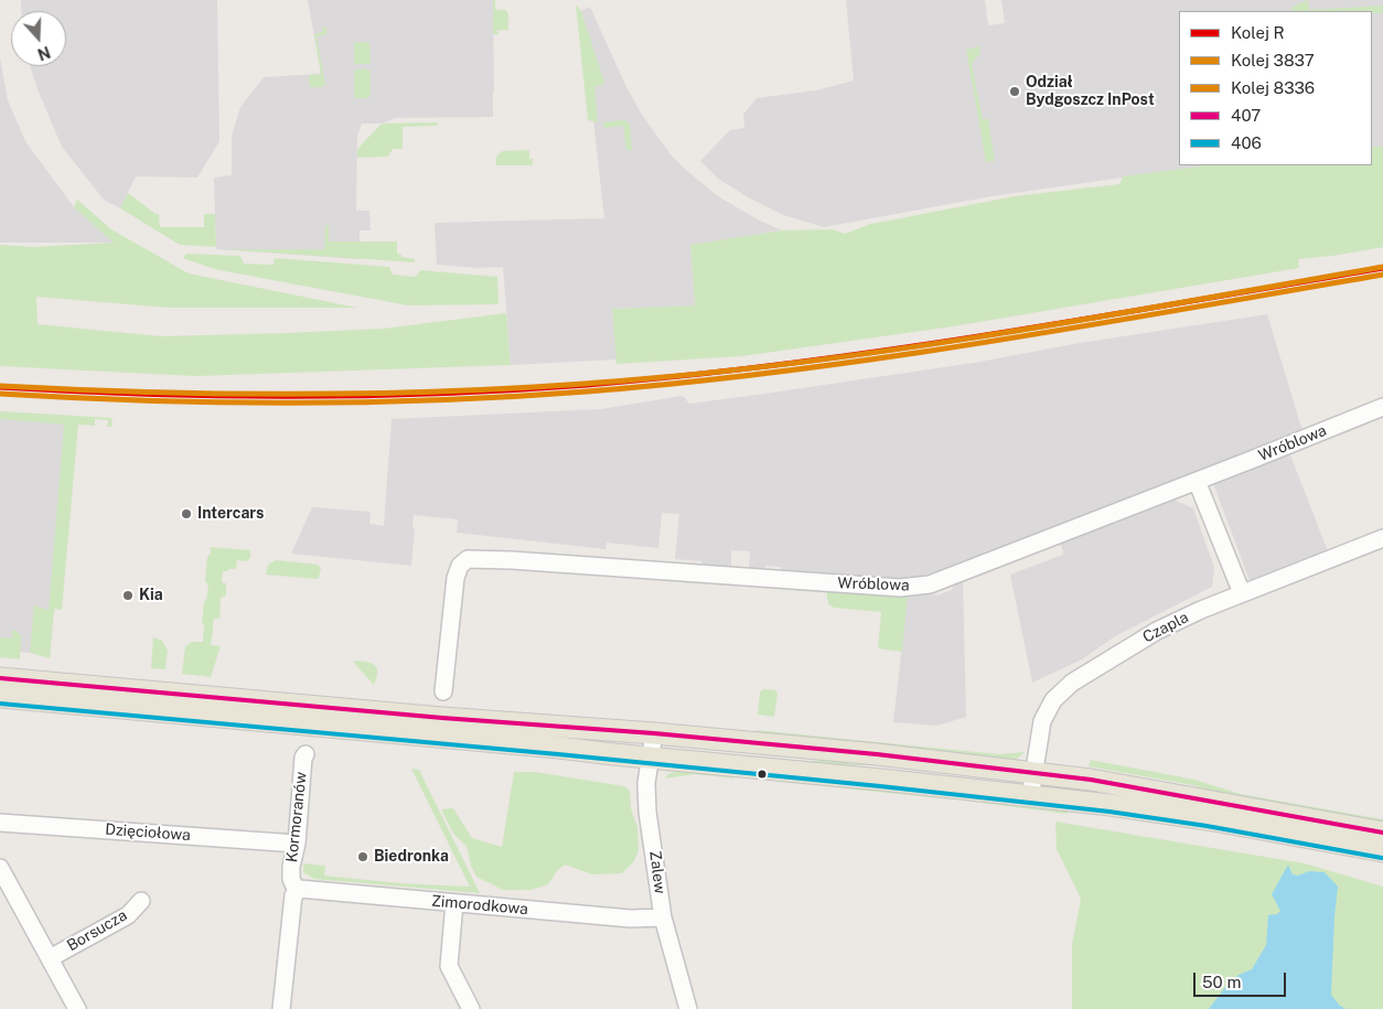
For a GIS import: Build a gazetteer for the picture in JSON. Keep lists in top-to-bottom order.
{
  "streets": {
    "street": [
      "Wróblowa",
      "Czapla",
      "Kormoranów",
      "Dzięciołowa",
      "Zalew",
      "Zimorodkowa",
      "Borsucza"
    ]
  },
  "crossings": [
    ["Kormoranów", "Dzięciołowa"],
    ["Kormoranów", "Zimorodkowa"],
    ["Zalew", "Zimorodkowa"]
  ],
  "places": [
    "Odział Bydgoszcz InPost",
    "Intercars",
    "Kia",
    "Biedronka"
  ],
  "lines": [
    "rail line 8336",
    "rail line R",
    "rail line 3837",
    "transit line 407",
    "transit line 406"
  ],
  "legend": [
    "Kolej R",
    "Kolej 3837",
    "Kolej 8336",
    "407",
    "406"
  ],
  "scale_bar": "50 m",
  "north": "bottom"
}
